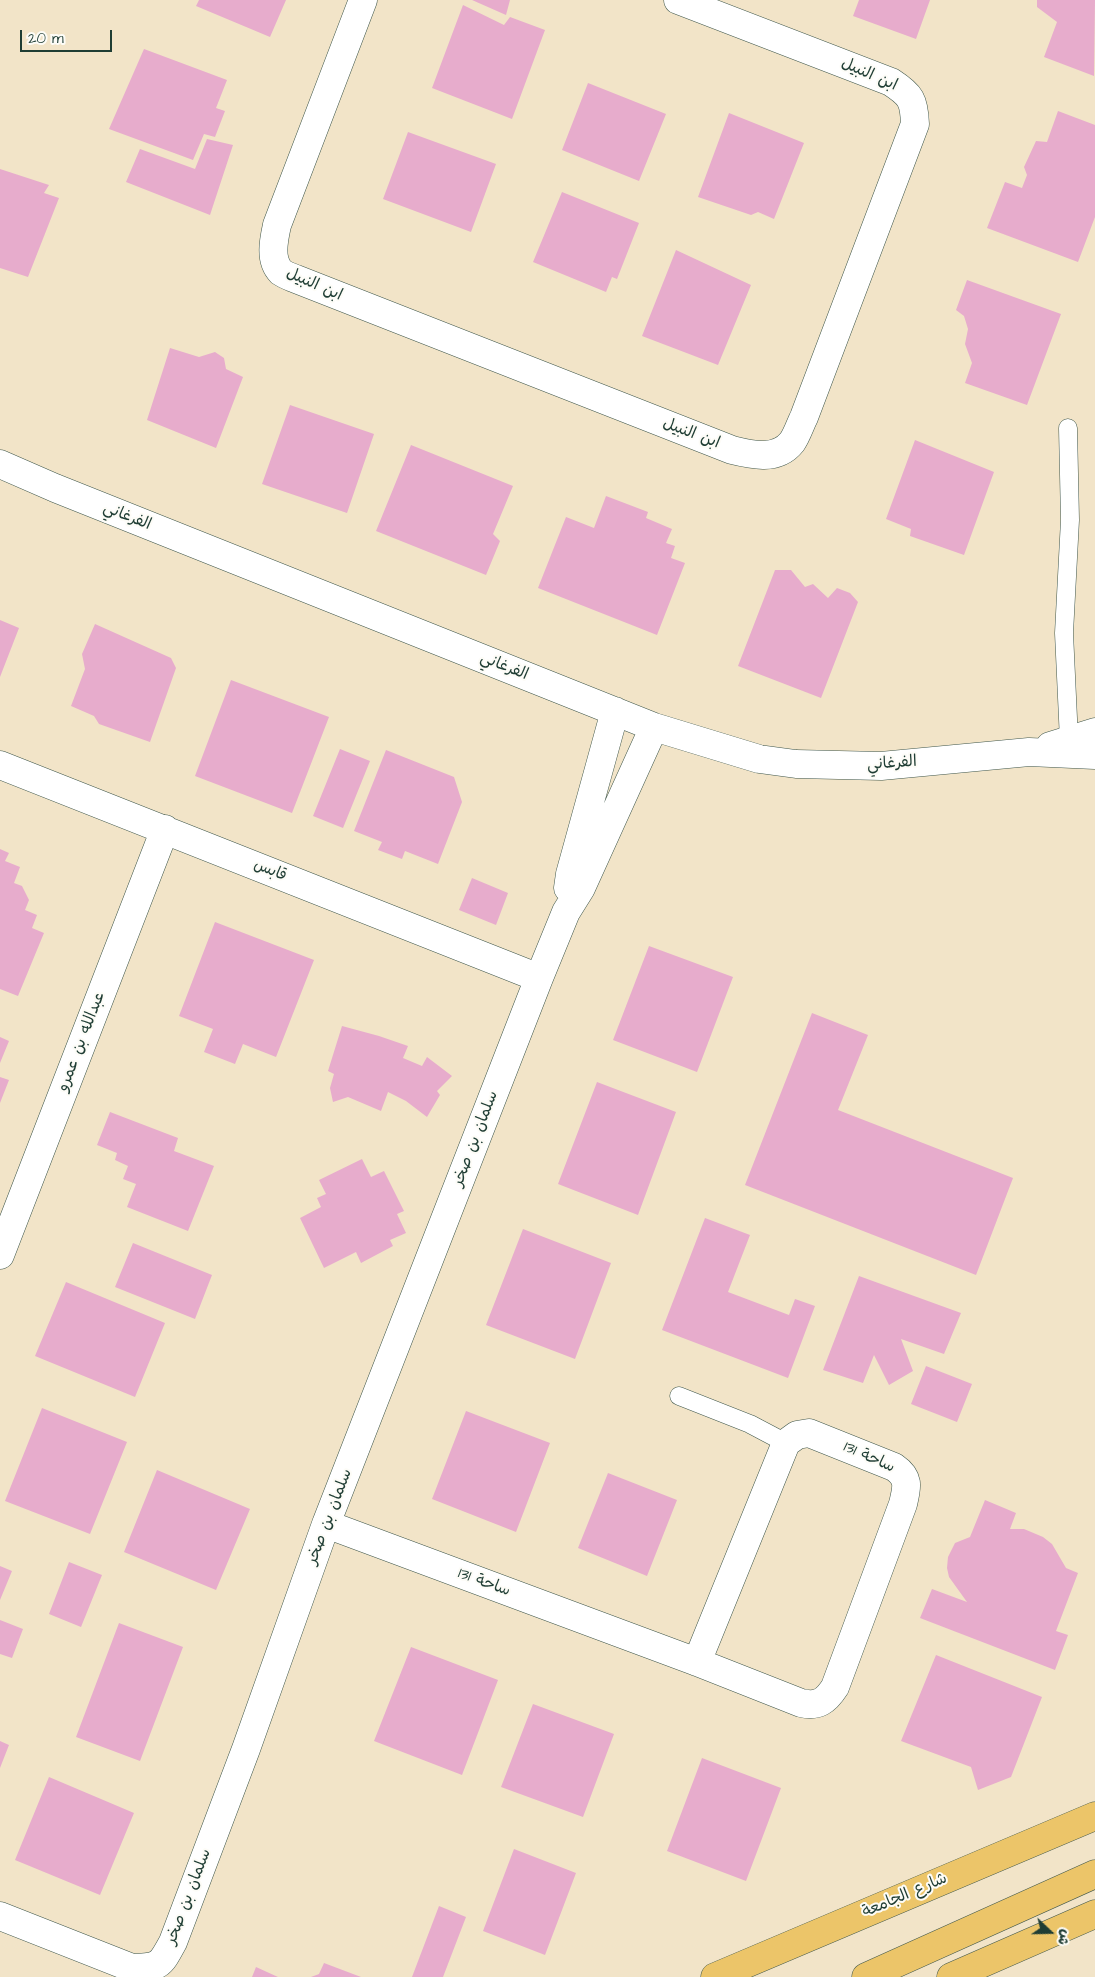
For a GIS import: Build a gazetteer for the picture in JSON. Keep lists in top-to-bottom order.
{
  "streets": {
    "main road": ["شارع الجامعة"],
    "street": [
      "ابن النبيل",
      "الفرغاني",
      "قابس",
      "عبدالله بن عمرو",
      "سلمان بن صخر",
      "ساحة 131"
    ]
  },
  "crossings": [
    ["الفرغاني", "سلمان بن صخر"],
    ["قابس", "عبدالله بن عمرو"],
    ["قابس", "سلمان بن صخر"],
    ["سلمان بن صخر", "ساحة 131"]
  ],
  "scale_bar": "20 m",
  "north": "right"
}
